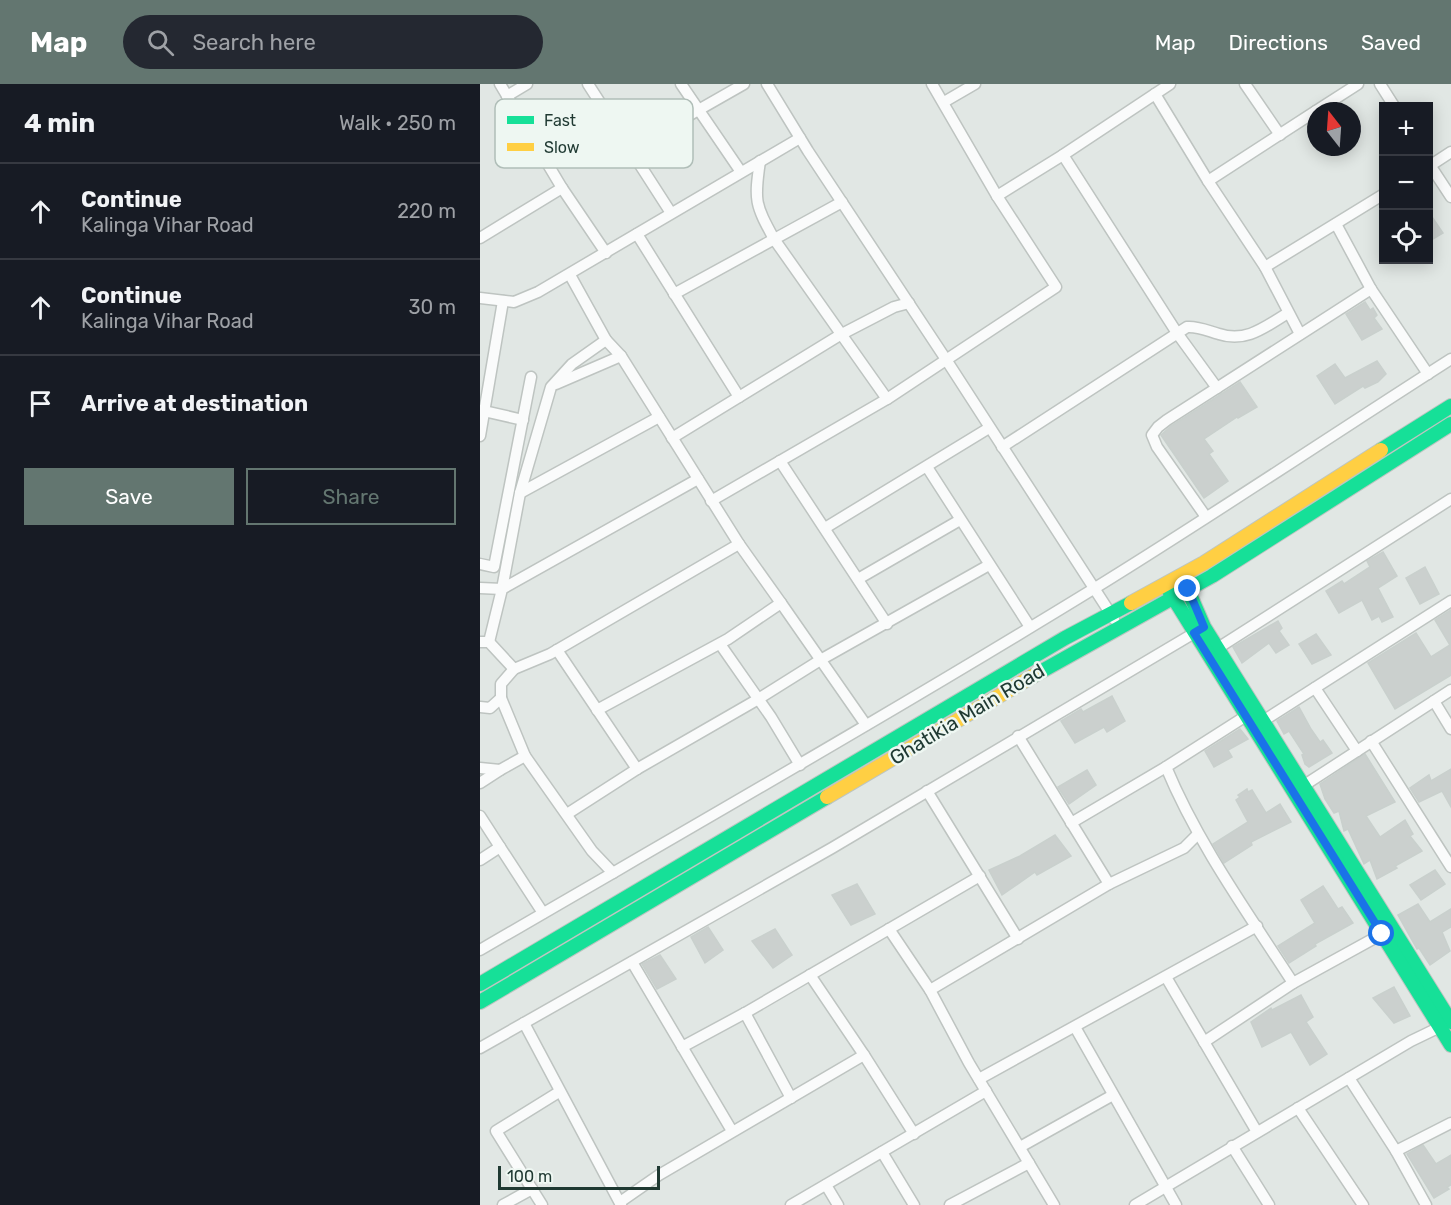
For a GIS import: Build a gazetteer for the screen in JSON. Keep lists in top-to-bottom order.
{
  "streets": {
    "street": ["Ghatikia Main Road"]
  },
  "legend": ["Fast", "Slow"],
  "scale_bar": "100 m",
  "north": "top",
  "page": {
    "header": "Map",
    "search": "Search here",
    "nav": ["Map", "Directions", "Saved"],
    "heading": ["4 min", "Walk · 250 m"],
    "map_buttons": ["+", "−"],
    "list": [
      ["Continue", "Kalinga Vihar Road", "220 m"],
      ["Continue", "Kalinga Vihar Road", "30 m"],
      "Arrive at destination"
    ],
    "buttons": ["Save", "Share"],
    "scale": "100 m"
  }
}
